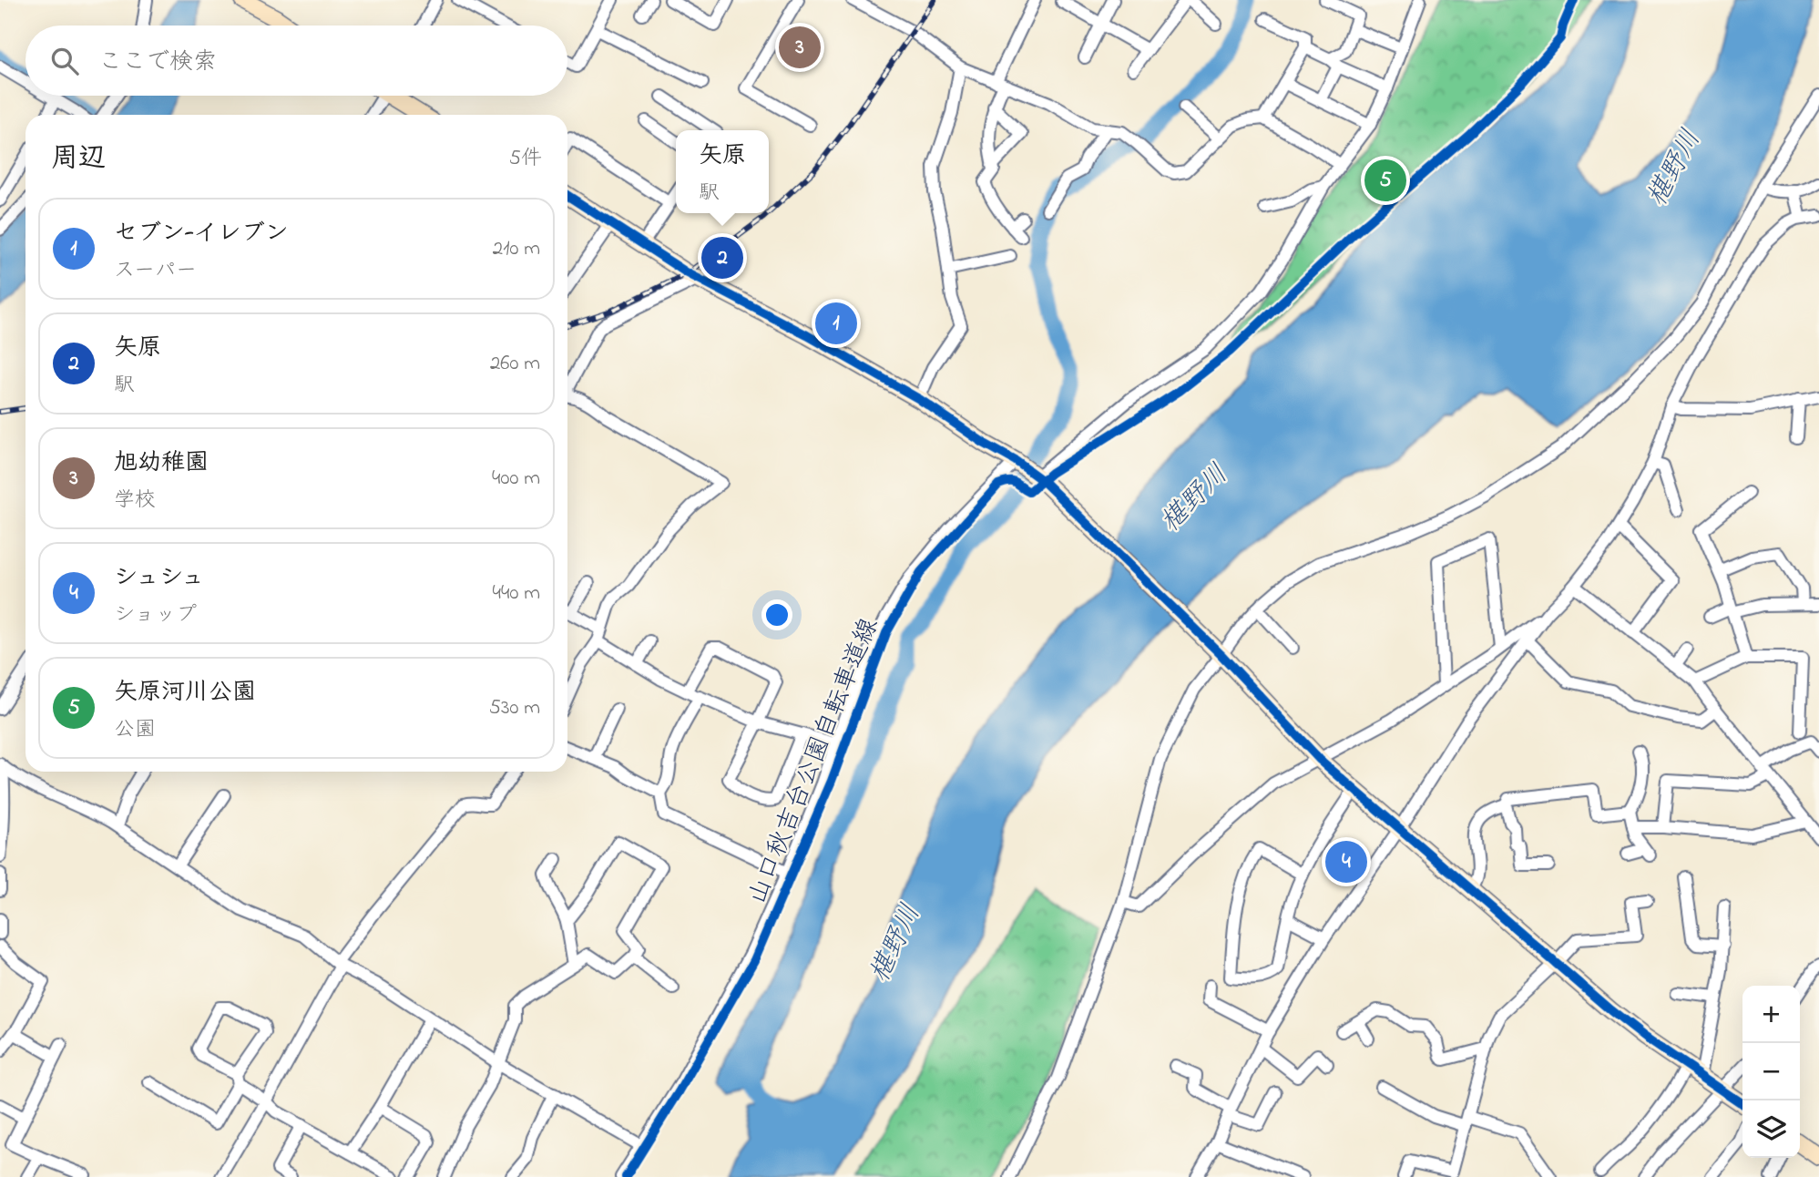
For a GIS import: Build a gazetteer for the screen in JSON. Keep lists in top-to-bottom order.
{
  "streets": {
    "cycle path": ["山口秋吉台公園自転車道線"]
  },
  "water": ["椹野川"],
  "page": {
    "pins": [
      "3",
      "5",
      "2",
      "1",
      "4"
    ],
    "search": "ここで検索",
    "heading": ["周辺", "5件"],
    "popup": ["矢原", "駅"],
    "list": [
      {
        "mark": "1",
        "name": "セブン-イレブン",
        "note": "スーパー",
        "value": "210 m"
      },
      {
        "mark": "2",
        "name": "矢原",
        "note": "駅",
        "value": "260 m"
      },
      {
        "mark": "3",
        "name": "旭幼稚園",
        "note": "学校",
        "value": "400 m"
      },
      {
        "mark": "4",
        "name": "シュシュ",
        "note": "ショップ",
        "value": "440 m"
      },
      {
        "mark": "5",
        "name": "矢原河川公園",
        "note": "公園",
        "value": "530 m"
      }
    ],
    "map_buttons": ["+", "−"]
  }
}
